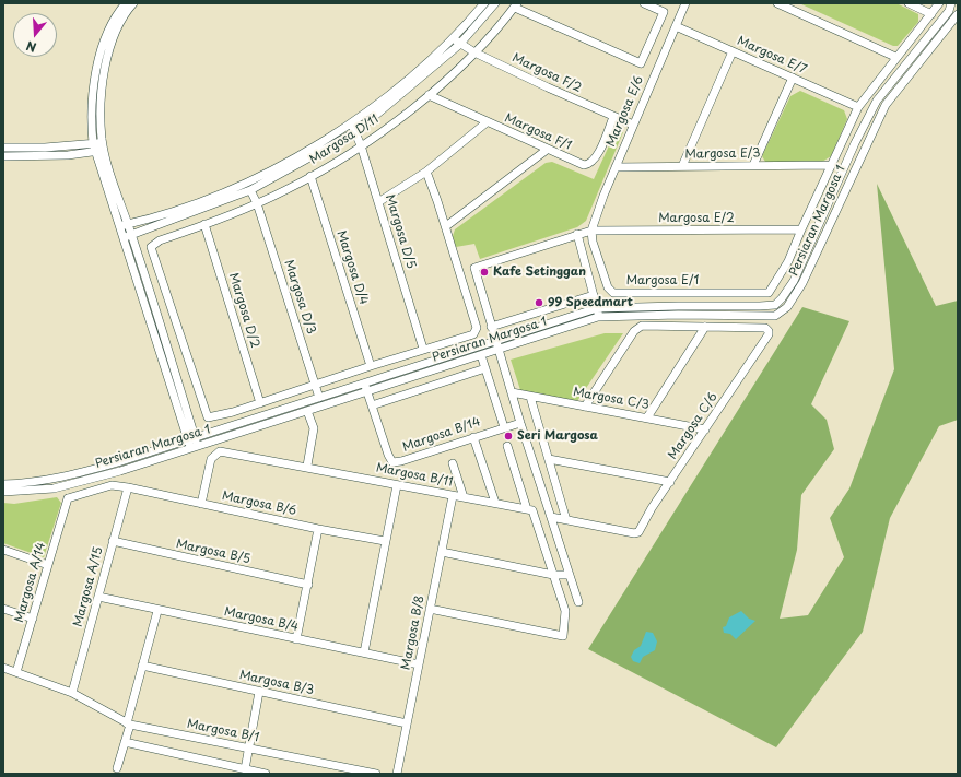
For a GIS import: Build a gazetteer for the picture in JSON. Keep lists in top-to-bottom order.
{
  "streets": {
    "street": [
      "Margosa E/7",
      "Margosa F/2",
      "Margosa E/6",
      "Margosa F/1",
      "Margosa D/11",
      "Margosa E/3",
      "Margosa E/2",
      "Persiaran Margosa 1",
      "Margosa D/5",
      "Margosa D/4",
      "Margosa E/1",
      "Margosa D/3",
      "Margosa D/2",
      "Margosa C/3",
      "Margosa C/6",
      "Margosa B/14",
      "Margosa B/11",
      "Margosa B/6",
      "Margosa B/5",
      "Margosa A/14",
      "Margosa A/15",
      "Margosa B/4",
      "Margosa B/8",
      "Margosa B/3",
      "Margosa B/1"
    ]
  },
  "crossings": [
    ["Margosa E/7", "Margosa E/6"],
    ["Margosa F/2", "Margosa E/6"],
    ["Margosa F/2", "Margosa F/1"],
    ["Margosa F/2", "Margosa D/11"],
    ["Margosa E/6", "Margosa E/3"],
    ["Margosa E/6", "Margosa E/2"],
    ["Margosa E/6", "Margosa E/1"],
    ["Margosa F/1", "Margosa D/11"],
    ["Margosa D/11", "Margosa D/5"],
    ["Margosa D/11", "Margosa D/4"],
    ["Margosa D/11", "Margosa D/3"],
    ["Margosa D/11", "Margosa D/2"],
    ["Margosa E/2", "Margosa E/1"],
    ["Persiaran Margosa 1", "Margosa D/3"],
    ["Persiaran Margosa 1", "Margosa B/14"],
    ["Margosa C/3", "Margosa C/6"],
    ["Margosa B/11", "Margosa B/6"],
    ["Margosa B/11", "Margosa B/8"],
    ["Margosa B/6", "Margosa A/14"],
    ["Margosa B/6", "Margosa A/15"],
    ["Margosa B/5", "Margosa A/15"],
    ["Margosa A/14", "Margosa B/1"],
    ["Margosa A/15", "Margosa B/4"],
    ["Margosa A/15", "Margosa B/1"],
    ["Margosa B/4", "Margosa B/8"],
    ["Margosa B/8", "Margosa B/3"]
  ],
  "places": ["Kafe Setinggan", "99 Speedmart", "Seri Margosa"],
  "north": "bottom"
}
